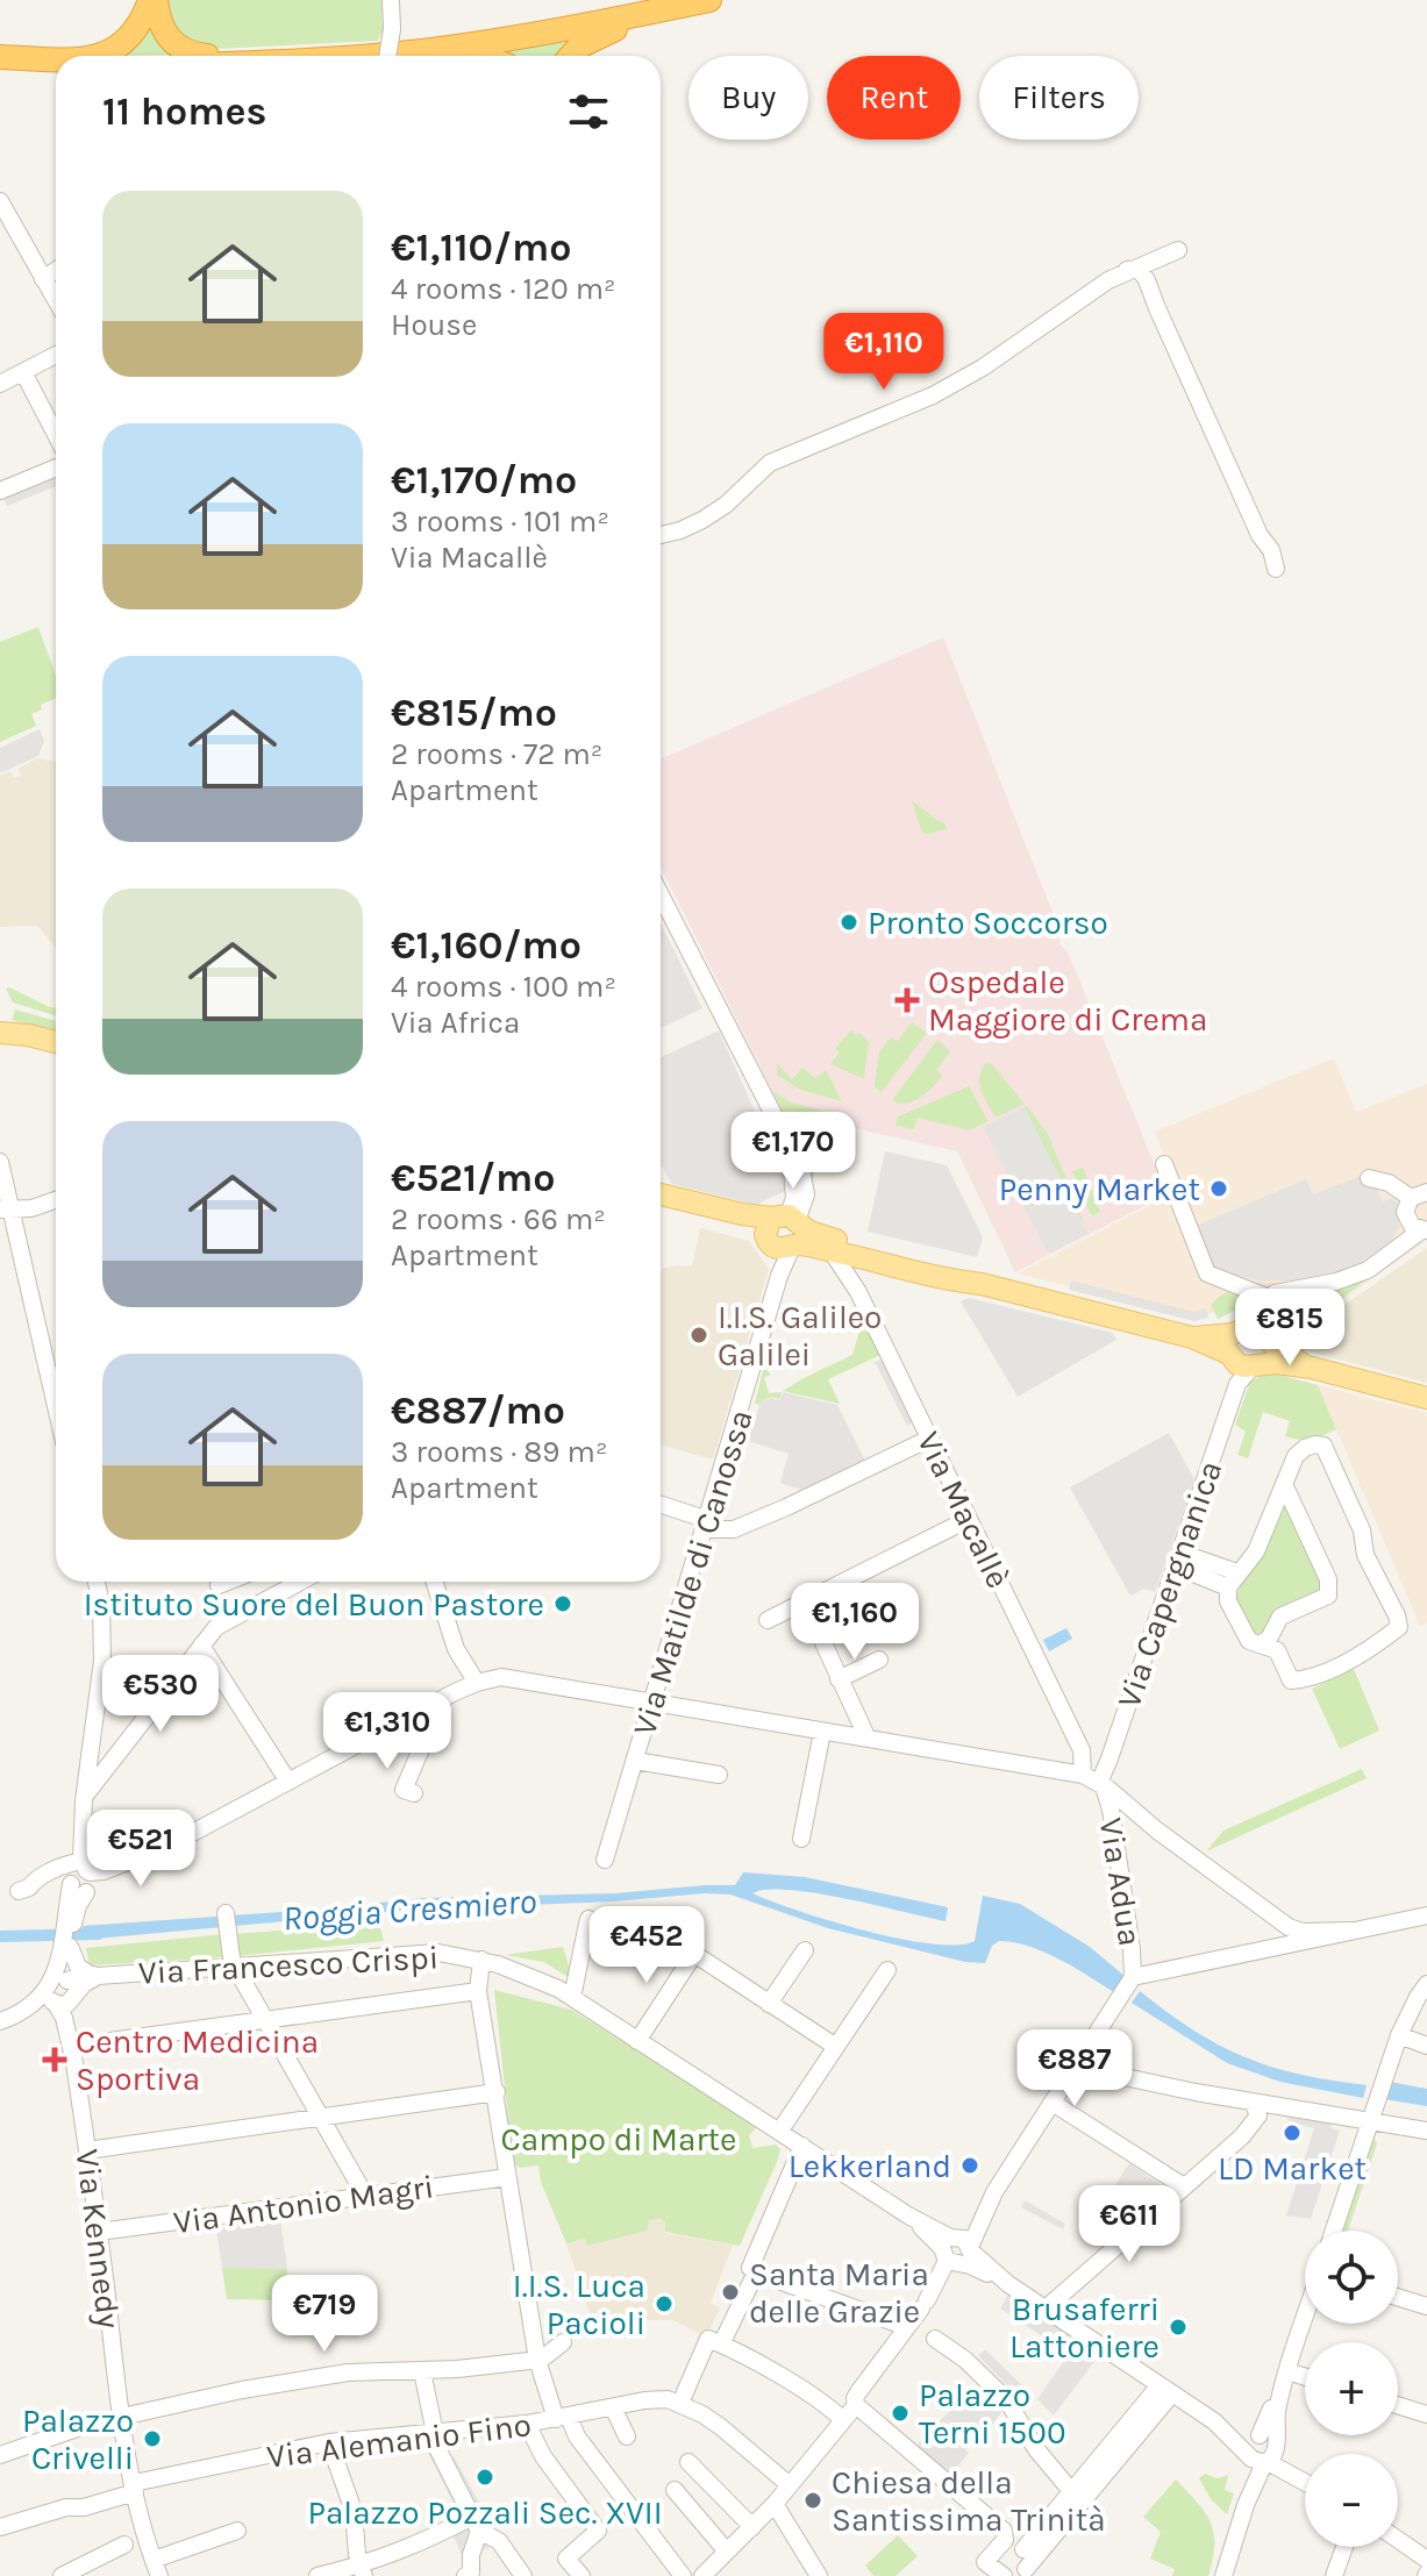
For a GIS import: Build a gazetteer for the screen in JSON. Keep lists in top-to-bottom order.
{
  "streets": {
    "street": [
      "Via Macallè",
      "Via Matilde di Canossa",
      "Via Capergnanica",
      "Via Adua",
      "Via Francesco Crispi",
      "Via Antonio Magri",
      "Via Kennedy",
      "Via Alemanio Fino"
    ]
  },
  "crossings": [
    ["Via Macallè", "Via Capergnanica"],
    ["Via Macallè", "Via Adua"],
    ["Via Capergnanica", "Via Adua"],
    ["Via Antonio Magri", "Via Kennedy"],
    ["Via Kennedy", "Via Alemanio Fino"]
  ],
  "water": ["Roggia Cresmiero"],
  "parks": ["Campo di Marte"],
  "places": {
    "other": [
      "Pronto Soccorso",
      "Penny Market",
      "I.I.S. Galileo Galilei",
      "Istituto Suore del Buon Pastore",
      "LD Market",
      "Lekkerland",
      "Santa Maria delle Grazie",
      "I.I.S. Luca Pacioli",
      "Brusaferri Lattoniere",
      "Palazzo Terni 1500",
      "Palazzo Crivelli",
      "Palazzo Pozzali Sec. XVII",
      "Chiesa della Santissima Trinità"
    ],
    "health": ["Ospedale Maggiore di Crema", "Centro Medicina Sportiva"]
  },
  "page": {
    "chip": ["Buy", "Rent", "Filters"],
    "heading": "11 homes",
    "list": [
      {
        "name": "€1,110/mo",
        "note": "4 rooms · 120 m² · House"
      },
      {
        "name": "€1,170/mo",
        "note": "3 rooms · 101 m² · Via Macallè"
      },
      {
        "name": "€815/mo",
        "note": "2 rooms · 72 m² · Apartment"
      },
      {
        "name": "€1,160/mo",
        "note": "4 rooms · 100 m² · Via Africa"
      },
      {
        "name": "€521/mo",
        "note": "2 rooms · 66 m² · Apartment"
      },
      {
        "name": "€887/mo",
        "note": "3 rooms · 89 m² · Apartment"
      }
    ],
    "price": [
      "€1,110",
      "€1,170",
      "€815",
      "€1,160",
      "€530",
      "€1,310",
      "€521",
      "€452",
      "€887",
      "€611",
      "€719"
    ],
    "map_buttons": ["+", "−"]
  }
}
